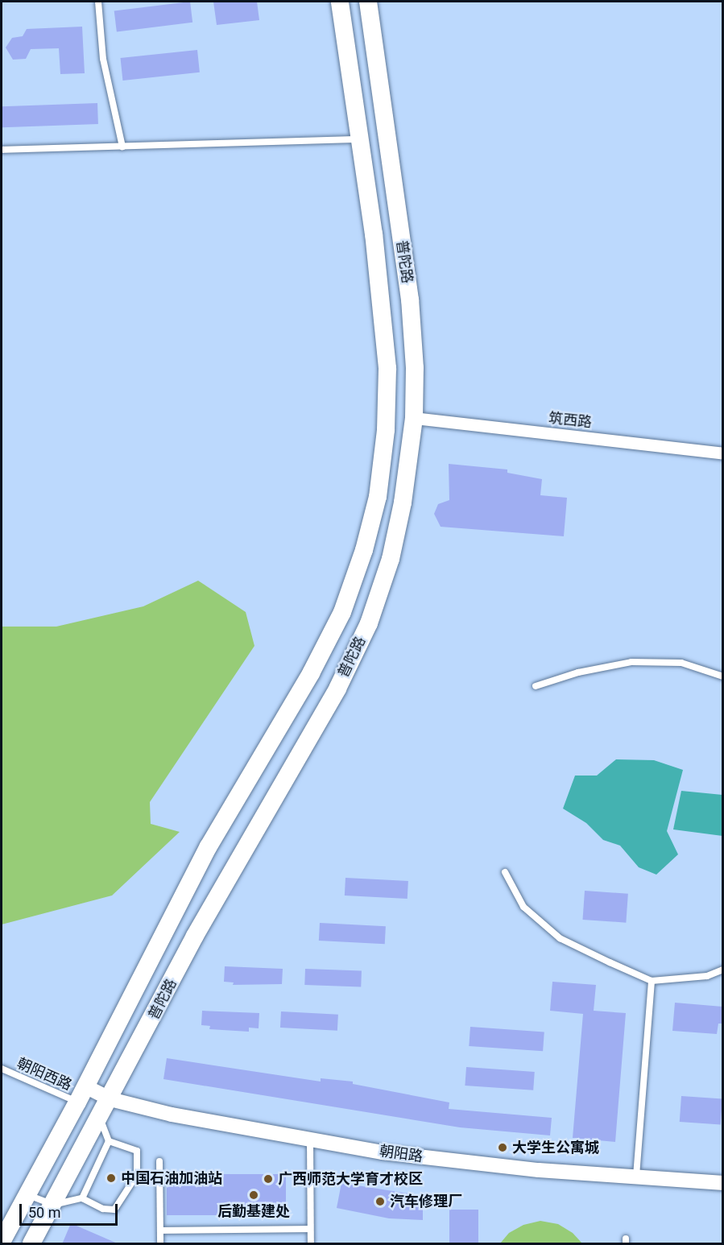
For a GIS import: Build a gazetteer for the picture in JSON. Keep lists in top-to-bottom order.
{
  "streets": {
    "main road": ["普陀路"],
    "street": ["筑西路", "朝阳路"],
    "lane": ["朝阳西路"]
  },
  "crossings": [
    ["普陀路", "筑西路"],
    ["普陀路", "朝阳西路"],
    ["普陀路", "朝阳路"],
    ["朝阳西路", "朝阳路"]
  ],
  "places": [
    "大学生公寓城",
    "中国石油加油站",
    "广西师范大学育才校区",
    "后勤基建处",
    "汽车修理厂"
  ],
  "scale_bar": "50 m"
}
